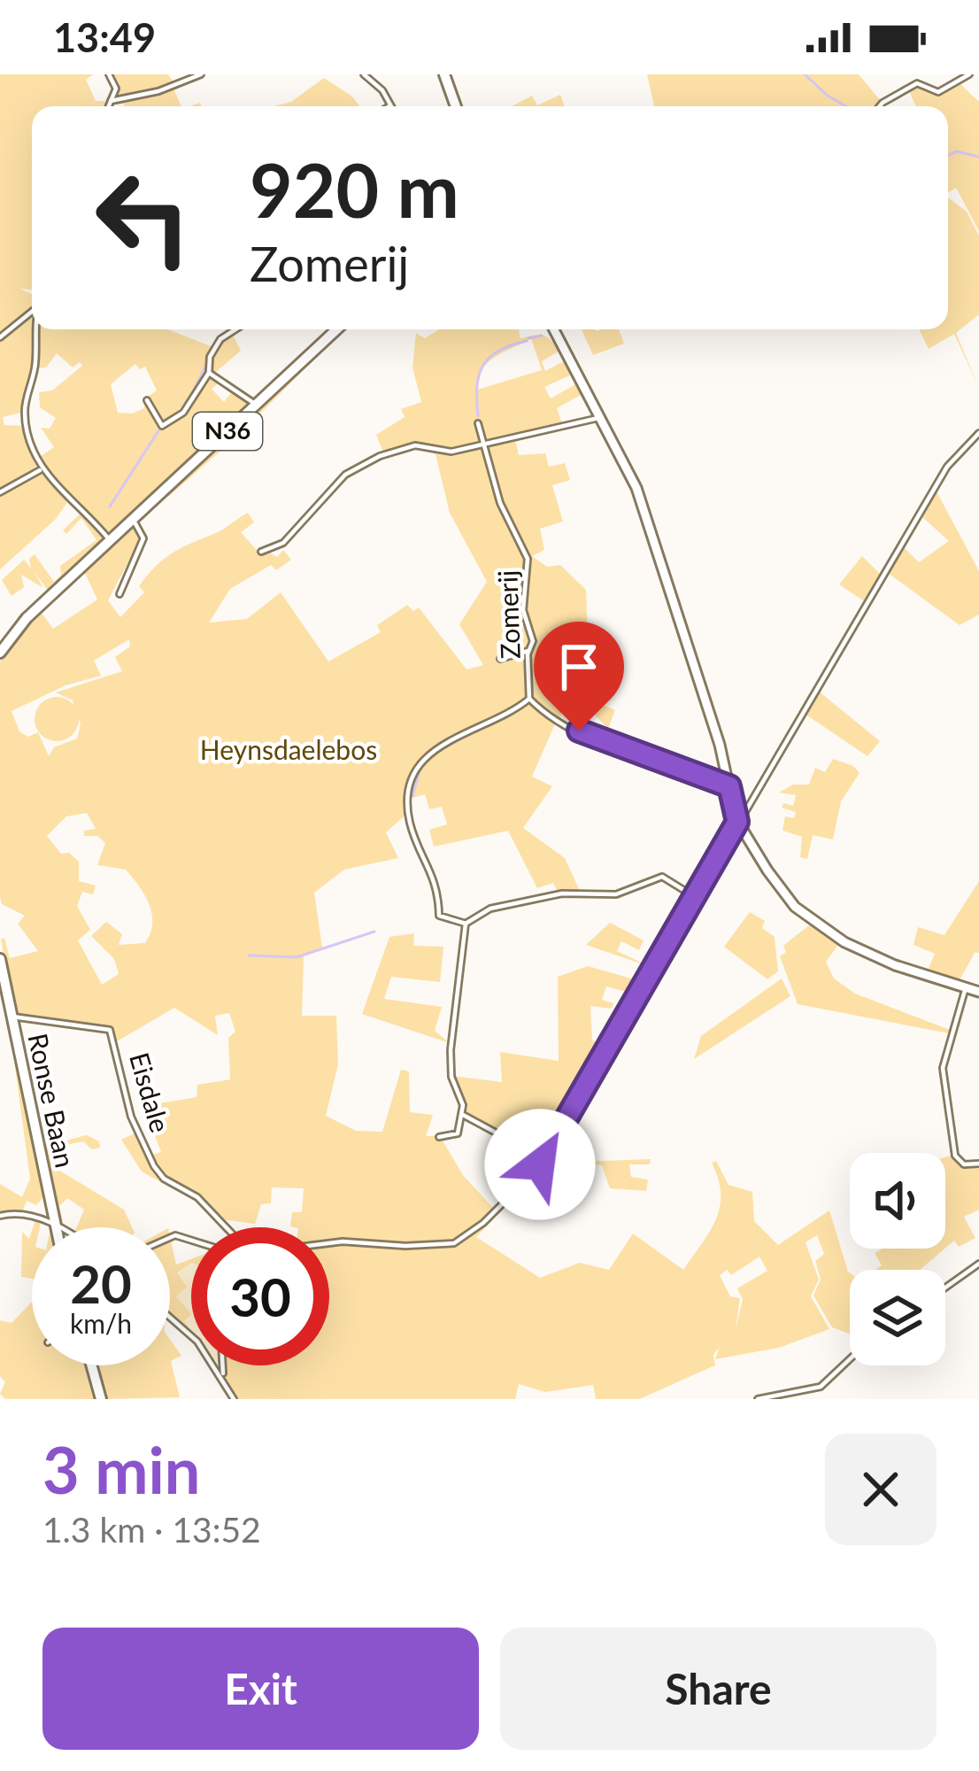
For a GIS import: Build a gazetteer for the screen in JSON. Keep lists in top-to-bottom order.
{
  "streets": {
    "main road": ["N36", "Ronse Baan"],
    "street": ["Zomerij", "Eisdale"]
  },
  "crossings": [
    ["Eisdale", "Ronse Baan"]
  ],
  "parks": ["Heynsdaelebos"],
  "page": {
    "status": "13:49",
    "turn": ["920 m", "Zomerij"],
    "speed": "20 km/h",
    "limit": "30",
    "heading": ["3 min", "1.3 km · 13:52"],
    "buttons": ["Exit", "Share"]
  }
}
